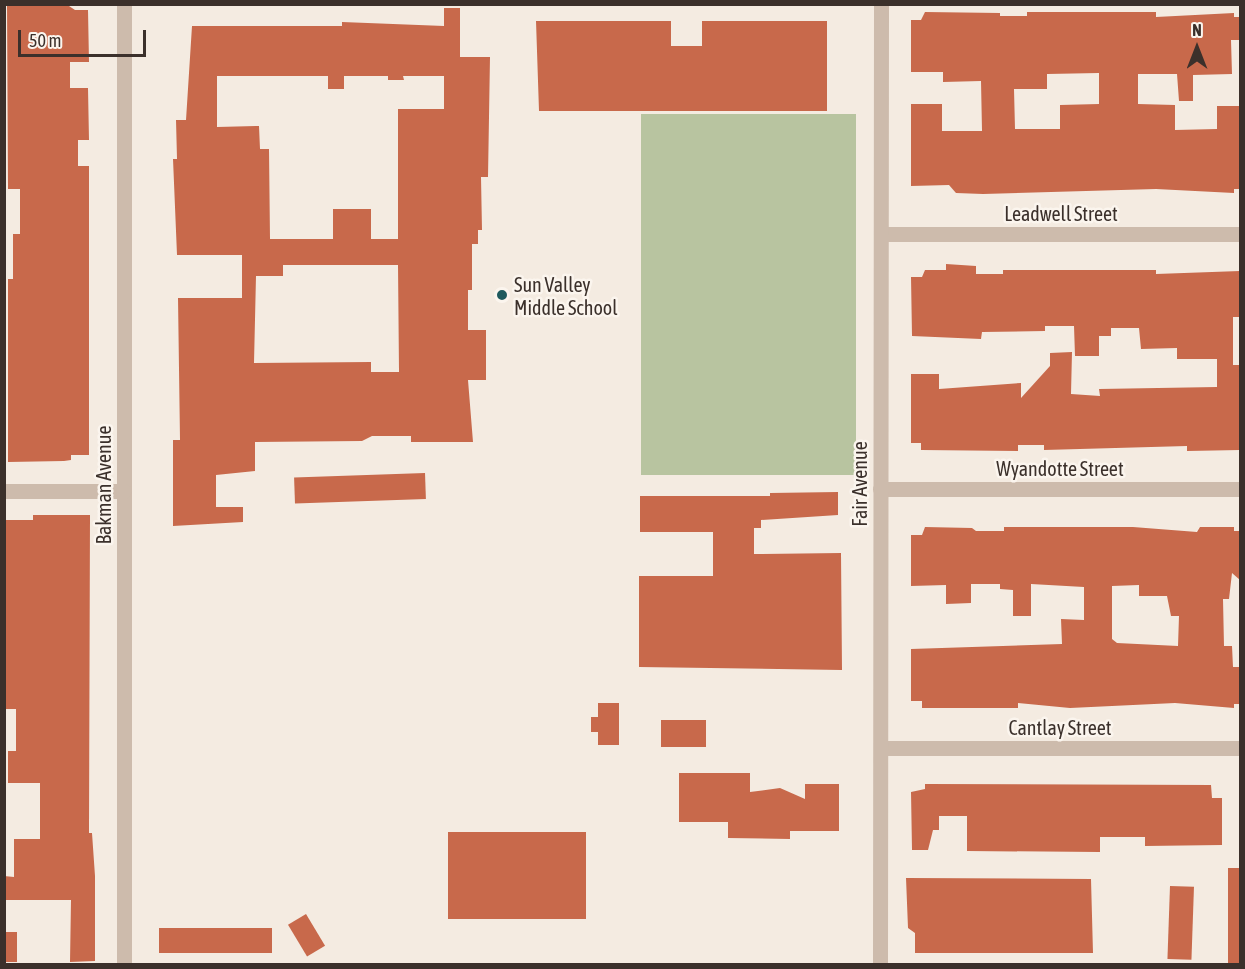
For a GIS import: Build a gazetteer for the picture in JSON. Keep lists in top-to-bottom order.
{
  "streets": {
    "street": [
      "Leadwell Street",
      "Wyandotte Street",
      "Fair Avenue",
      "Bakman Avenue",
      "Cantlay Street"
    ]
  },
  "crossings": [
    ["Leadwell Street", "Fair Avenue"],
    ["Wyandotte Street", "Fair Avenue"],
    ["Fair Avenue", "Cantlay Street"]
  ],
  "places": ["Sun Valley Middle School"],
  "scale_bar": "50 m",
  "north": "top"
}
